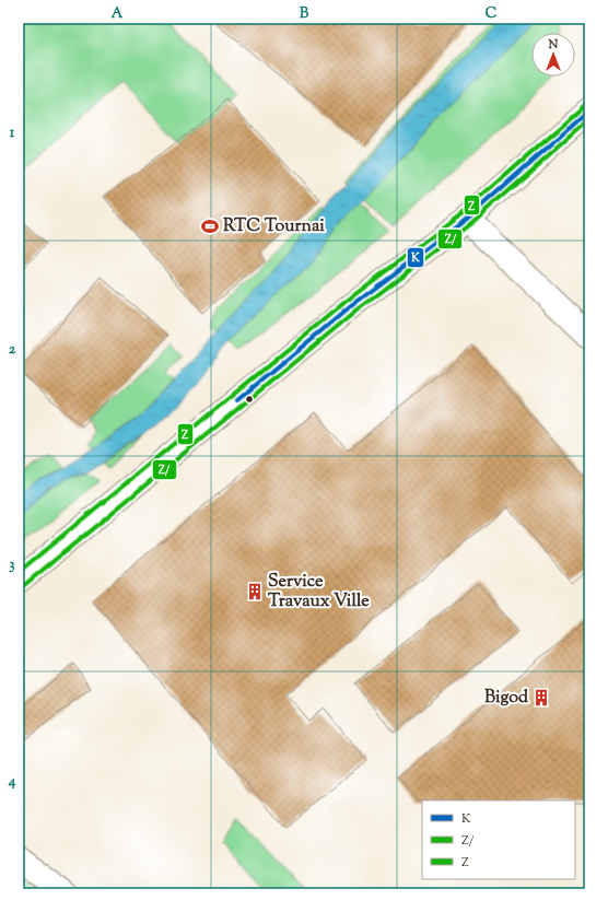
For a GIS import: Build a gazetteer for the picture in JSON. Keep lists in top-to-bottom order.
{
  "places": {
    "sports": ["RTC Tournai"],
    "building": ["Service Travaux Ville", "Bigod"]
  },
  "lines": ["transit line Z", "transit line K", "transit line Z/"],
  "legend": ["K", "Z/", "Z"],
  "north": "top",
  "grid": {
    "columns": ["A", "B", "C"],
    "rows": [
      "1",
      "2",
      "3",
      "4"
    ]
  }
}
